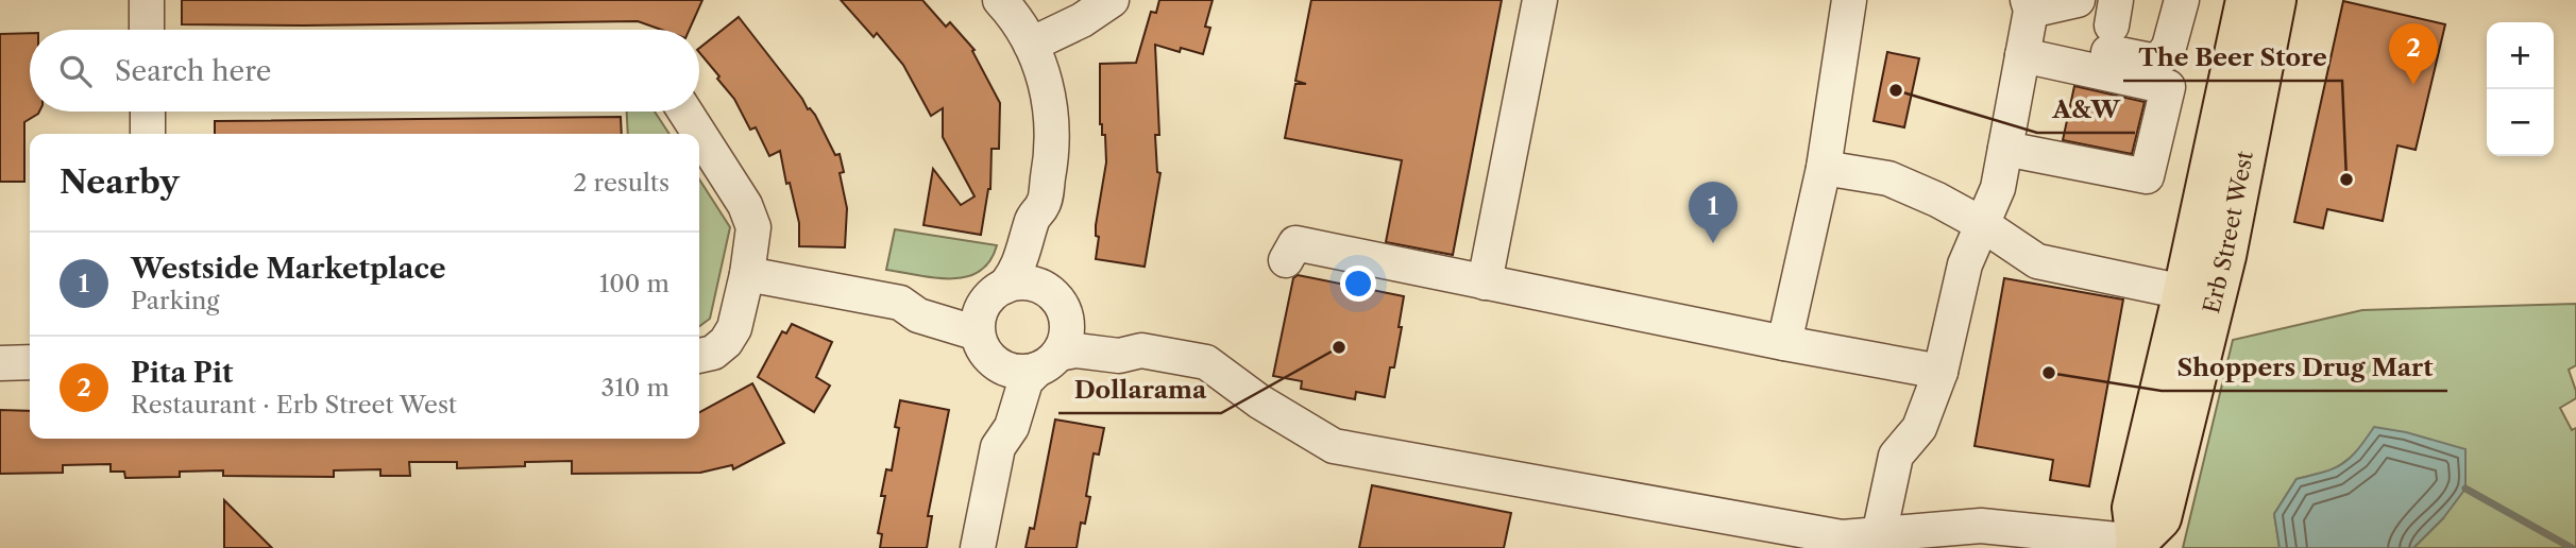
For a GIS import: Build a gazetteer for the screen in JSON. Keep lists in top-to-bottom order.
{
  "streets": {
    "main road": ["Erb Street West"]
  },
  "places": [
    "A&W",
    "The Beer Store",
    "Dollarama",
    "Shoppers Drug Mart"
  ],
  "page": {
    "map_buttons": ["+", "−"],
    "pins": ["2", "1"],
    "search": "Search here",
    "heading": ["Nearby", "2 results"],
    "list": [
      {
        "mark": "1",
        "name": "Westside Marketplace",
        "note": "Parking",
        "value": "100 m"
      },
      {
        "mark": "2",
        "name": "Pita Pit",
        "note": "Restaurant · Erb Street West",
        "value": "310 m"
      }
    ]
  }
}
